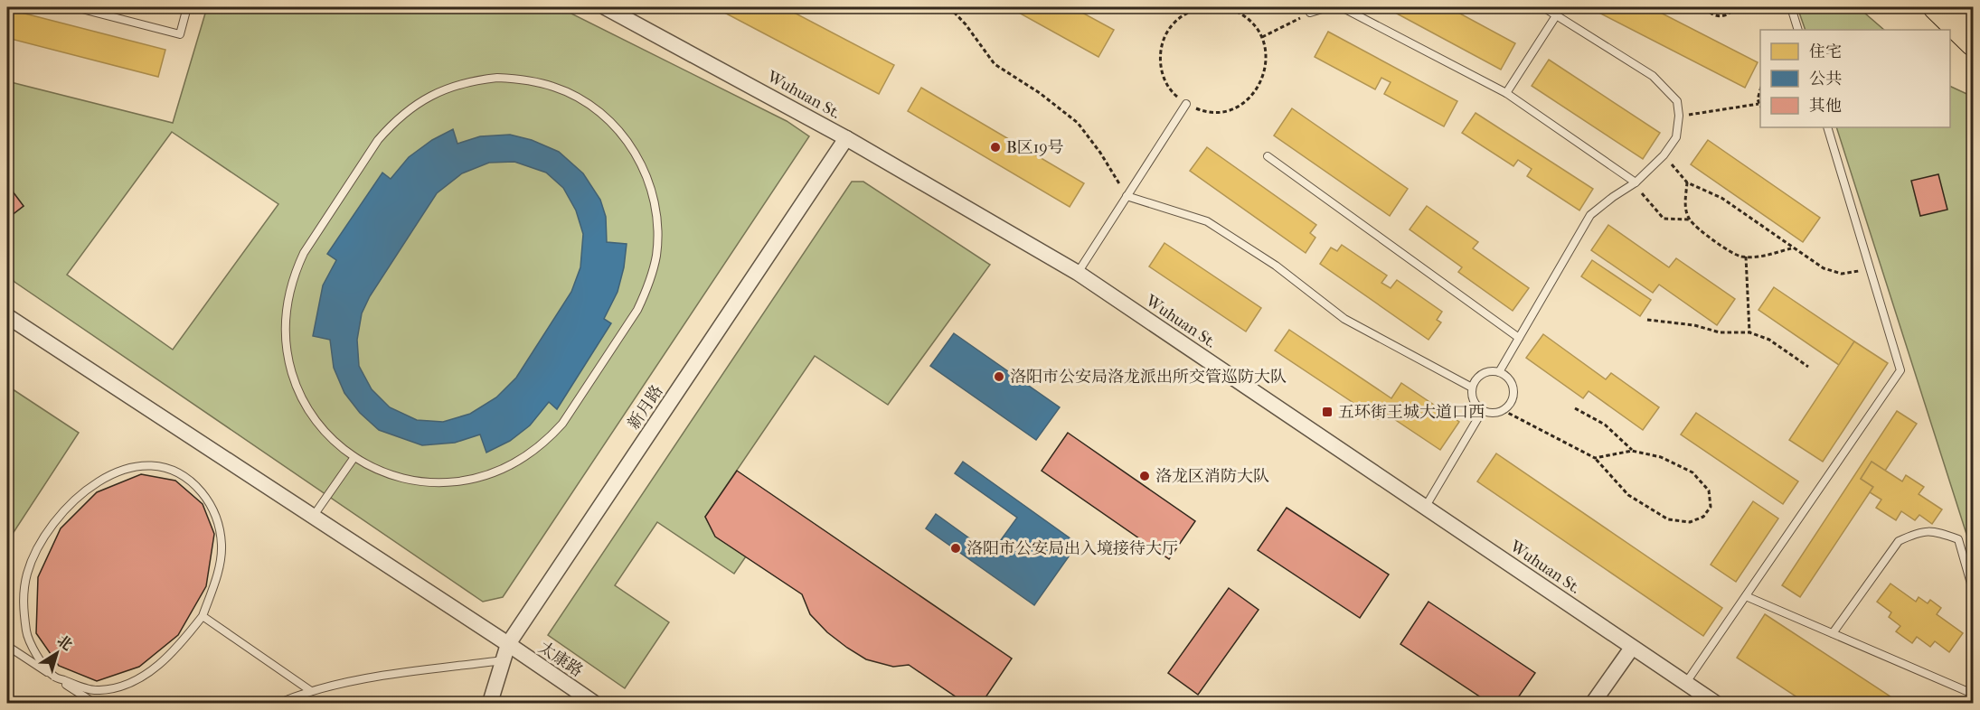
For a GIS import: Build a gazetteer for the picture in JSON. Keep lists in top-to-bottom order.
{
  "streets": {
    "street": ["Wuhuan St.", "新月路", "太康路"]
  },
  "crossings": [
    ["Wuhuan St.", "新月路"],
    ["新月路", "太康路"]
  ],
  "places": {
    "other": [
      "B区19号",
      "洛阳市公安局洛龙派出所交管巡防大队",
      "洛龙区消防大队",
      "洛阳市公安局出入境接待大厅"
    ],
    "transit": ["五环街王城大道口西"]
  },
  "legend": ["住宅", "公共", "其他"],
  "north": "top right"
}
